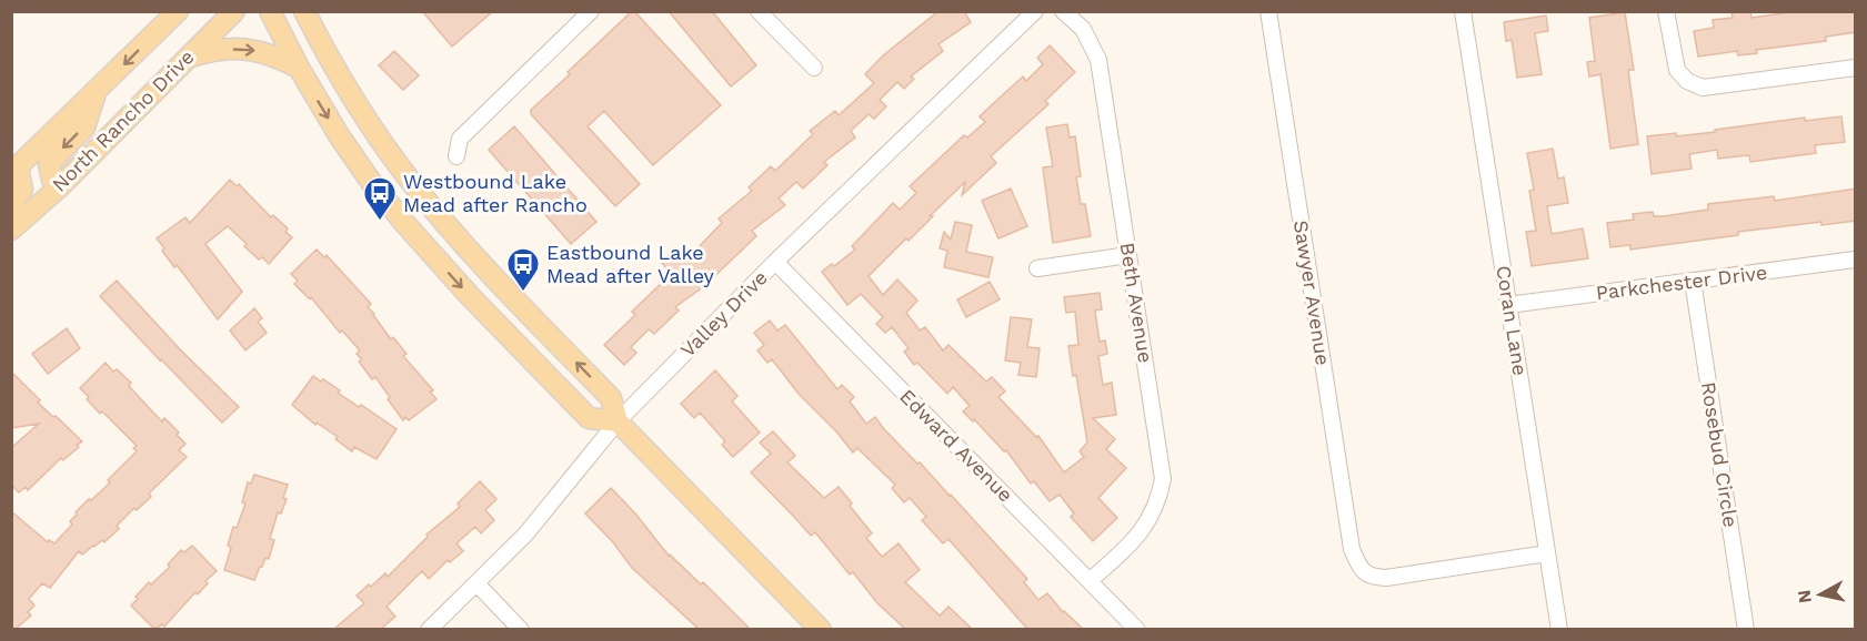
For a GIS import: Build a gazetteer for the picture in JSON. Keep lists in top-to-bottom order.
{
  "streets": {
    "main road": ["North Rancho Drive"],
    "street": [
      "Parkchester Drive",
      "Sawyer Avenue",
      "Beth Avenue",
      "Valley Drive",
      "Coran Lane",
      "Edward Avenue",
      "Rosebud Circle"
    ]
  },
  "crossings": [
    ["Parkchester Drive", "Coran Lane"],
    ["Parkchester Drive", "Rosebud Circle"],
    ["Sawyer Avenue", "Coran Lane"],
    ["Beth Avenue", "Edward Avenue"],
    ["Valley Drive", "Edward Avenue"]
  ],
  "places": {
    "bus stop": ["Westbound Lake Mead after Rancho", "Eastbound Lake Mead after Valley"]
  },
  "north": "left"
}
